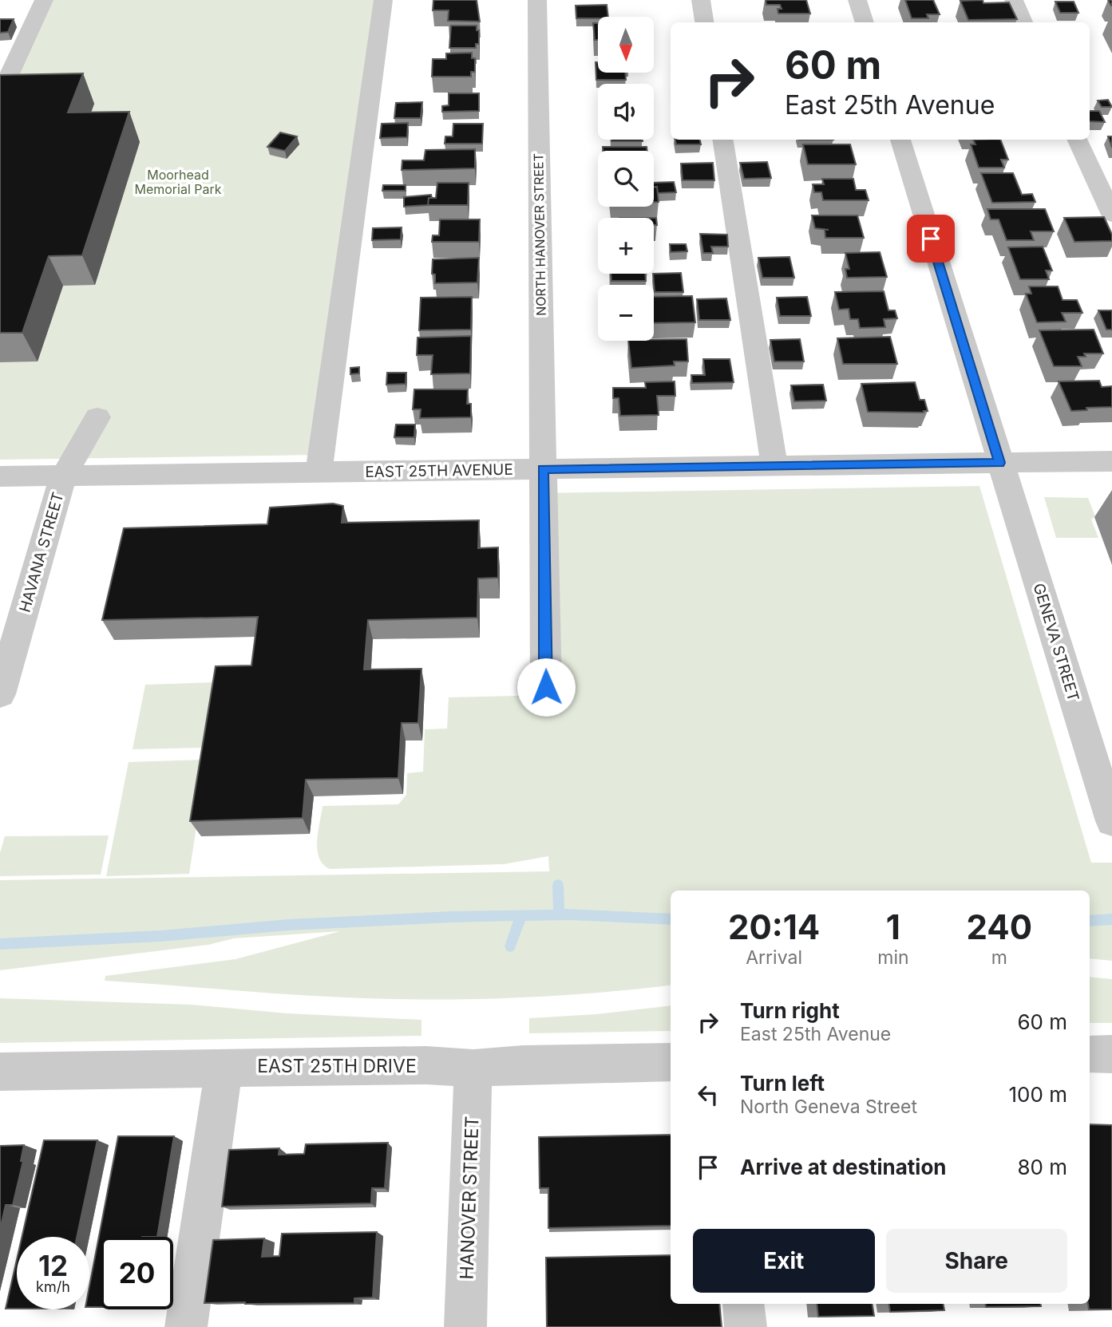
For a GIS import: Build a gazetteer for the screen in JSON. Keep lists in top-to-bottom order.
{
  "streets": {
    "street": [
      "NORTH HANOVER STREET",
      "EAST 25TH AVENUE",
      "HAVANA STREET",
      "GENEVA STREET",
      "EAST 25TH DRIVE",
      "HANOVER STREET"
    ]
  },
  "crossings": [
    ["NORTH HANOVER STREET", "EAST 25TH AVENUE"],
    ["EAST 25TH AVENUE", "HAVANA STREET"],
    ["EAST 25TH AVENUE", "GENEVA STREET"],
    ["EAST 25TH DRIVE", "HANOVER STREET"]
  ],
  "parks": ["Moorhead Memorial Park"],
  "north": "bottom",
  "page": {
    "map_buttons": ["+", "−"],
    "turn": ["60 m", "East 25th Avenue"],
    "eta": [
      "20:14",
      "Arrival",
      "1",
      "min",
      "240",
      "m"
    ],
    "list": [
      {
        "name": "Turn right",
        "note": "East 25th Avenue",
        "value": "60 m"
      },
      {
        "name": "Turn left",
        "note": "North Geneva Street",
        "value": "100 m"
      },
      {
        "name": "Arrive at destination",
        "value": "80 m"
      }
    ],
    "buttons": ["Exit", "Share"],
    "speed": "12 km/h",
    "limit": "20"
  }
}
